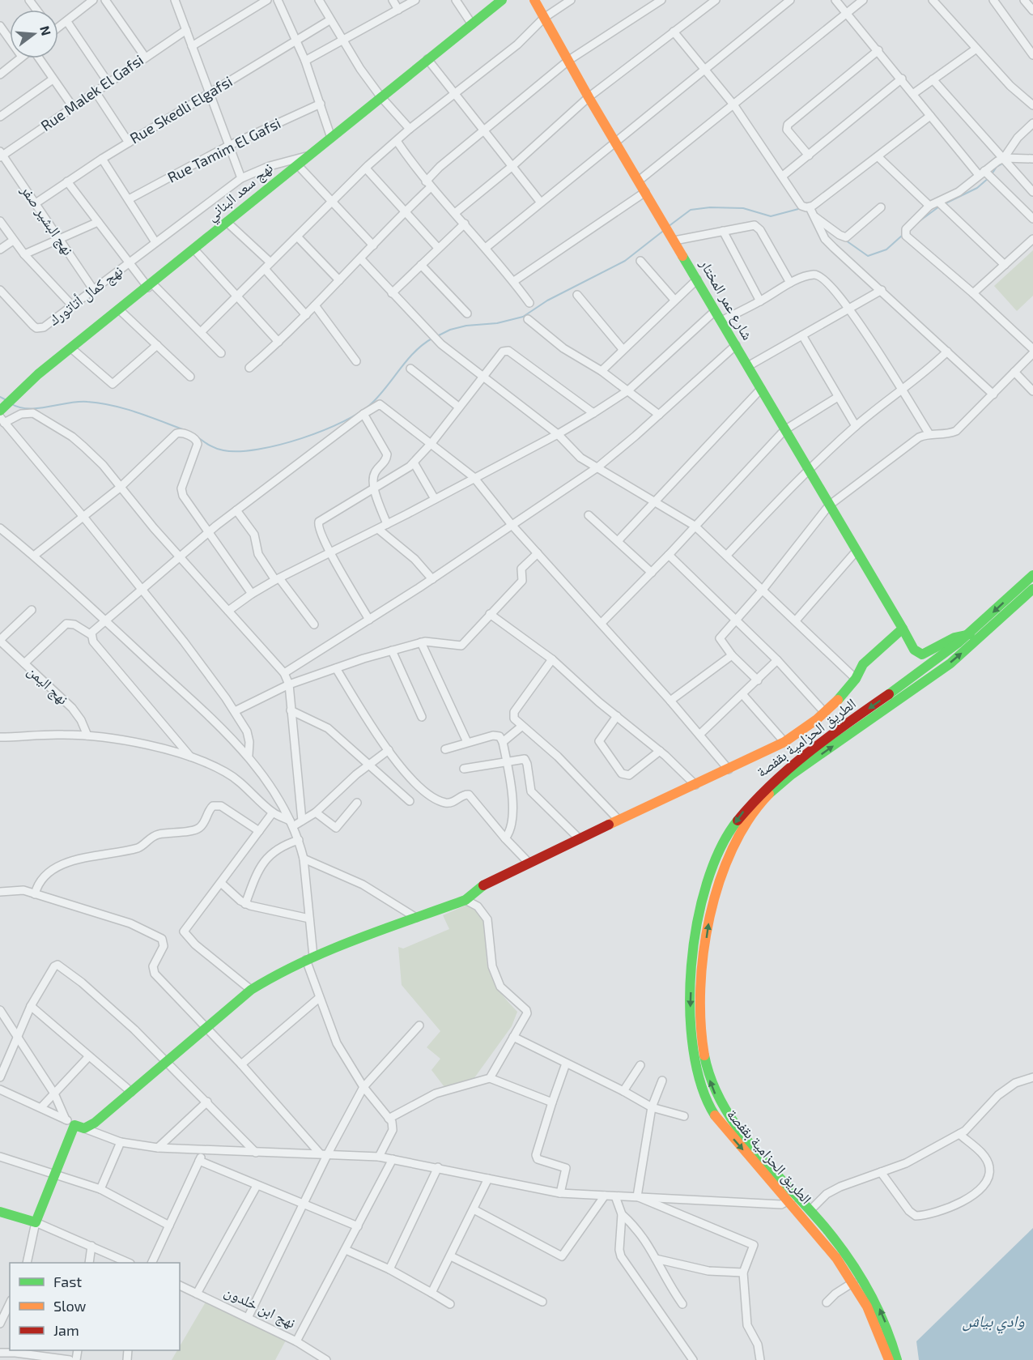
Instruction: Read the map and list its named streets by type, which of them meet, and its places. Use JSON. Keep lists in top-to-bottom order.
{
  "streets": {
    "street": [
      "Rue Malek El Gafsi",
      "Rue Skedli Elgafsi",
      "Rue Tamim El Gafsi",
      "نهج سعد البناني",
      "نهج البشير صفر",
      "نهج كمال أتاتورك",
      "شارع عمر المختار",
      "نهج اليمن",
      "الطريق الحزامية بقفصة",
      "نهج ابن خلدون"
    ]
  },
  "crossings": [
    ["Rue Malek El Gafsi", "نهج البشير صفر"],
    ["Rue Skedli Elgafsi", "نهج البشير صفر"],
    ["نهج سعد البناني", "نهج كمال أتاتورك"],
    ["نهج البشير صفر", "نهج كمال أتاتورك"],
    ["شارع عمر المختار", "الطريق الحزامية بقفصة"]
  ],
  "water": ["وادي بياش"],
  "legend": ["Fast", "Slow", "Jam"],
  "north": "right"
}
